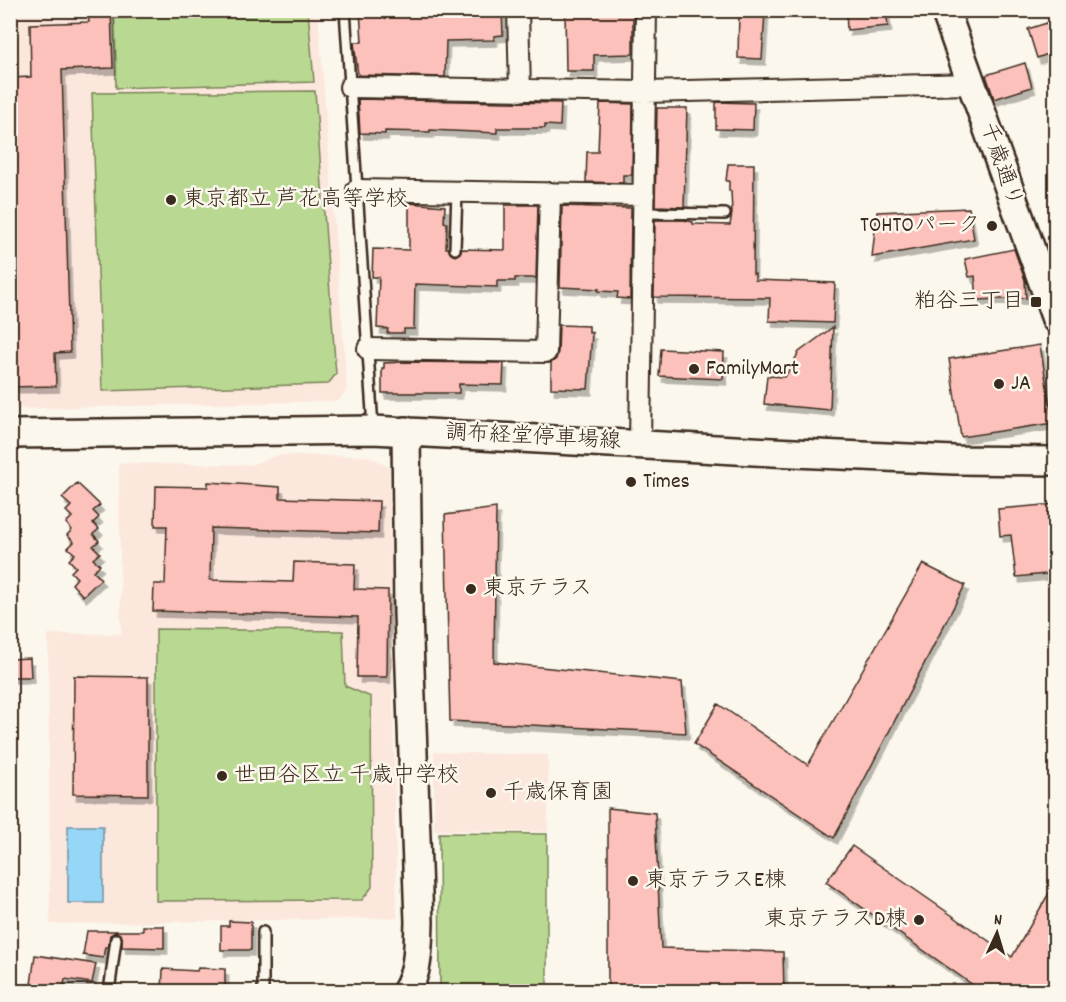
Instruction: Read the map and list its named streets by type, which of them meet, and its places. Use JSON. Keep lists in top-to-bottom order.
{
  "streets": {
    "main road": ["千歳通り", "調布経堂停車場線"]
  },
  "places": {
    "other": [
      "東京都立 芦花高等学校",
      "TOHTOパーク",
      "FamilyMart",
      "JA",
      "Times",
      "東京テラス",
      "世田谷区立 千歳中学校",
      "千歳保育園",
      "東京テラスE棟",
      "東京テラスD棟"
    ],
    "transit": ["粕谷三丁目"]
  },
  "north": "top"
}
